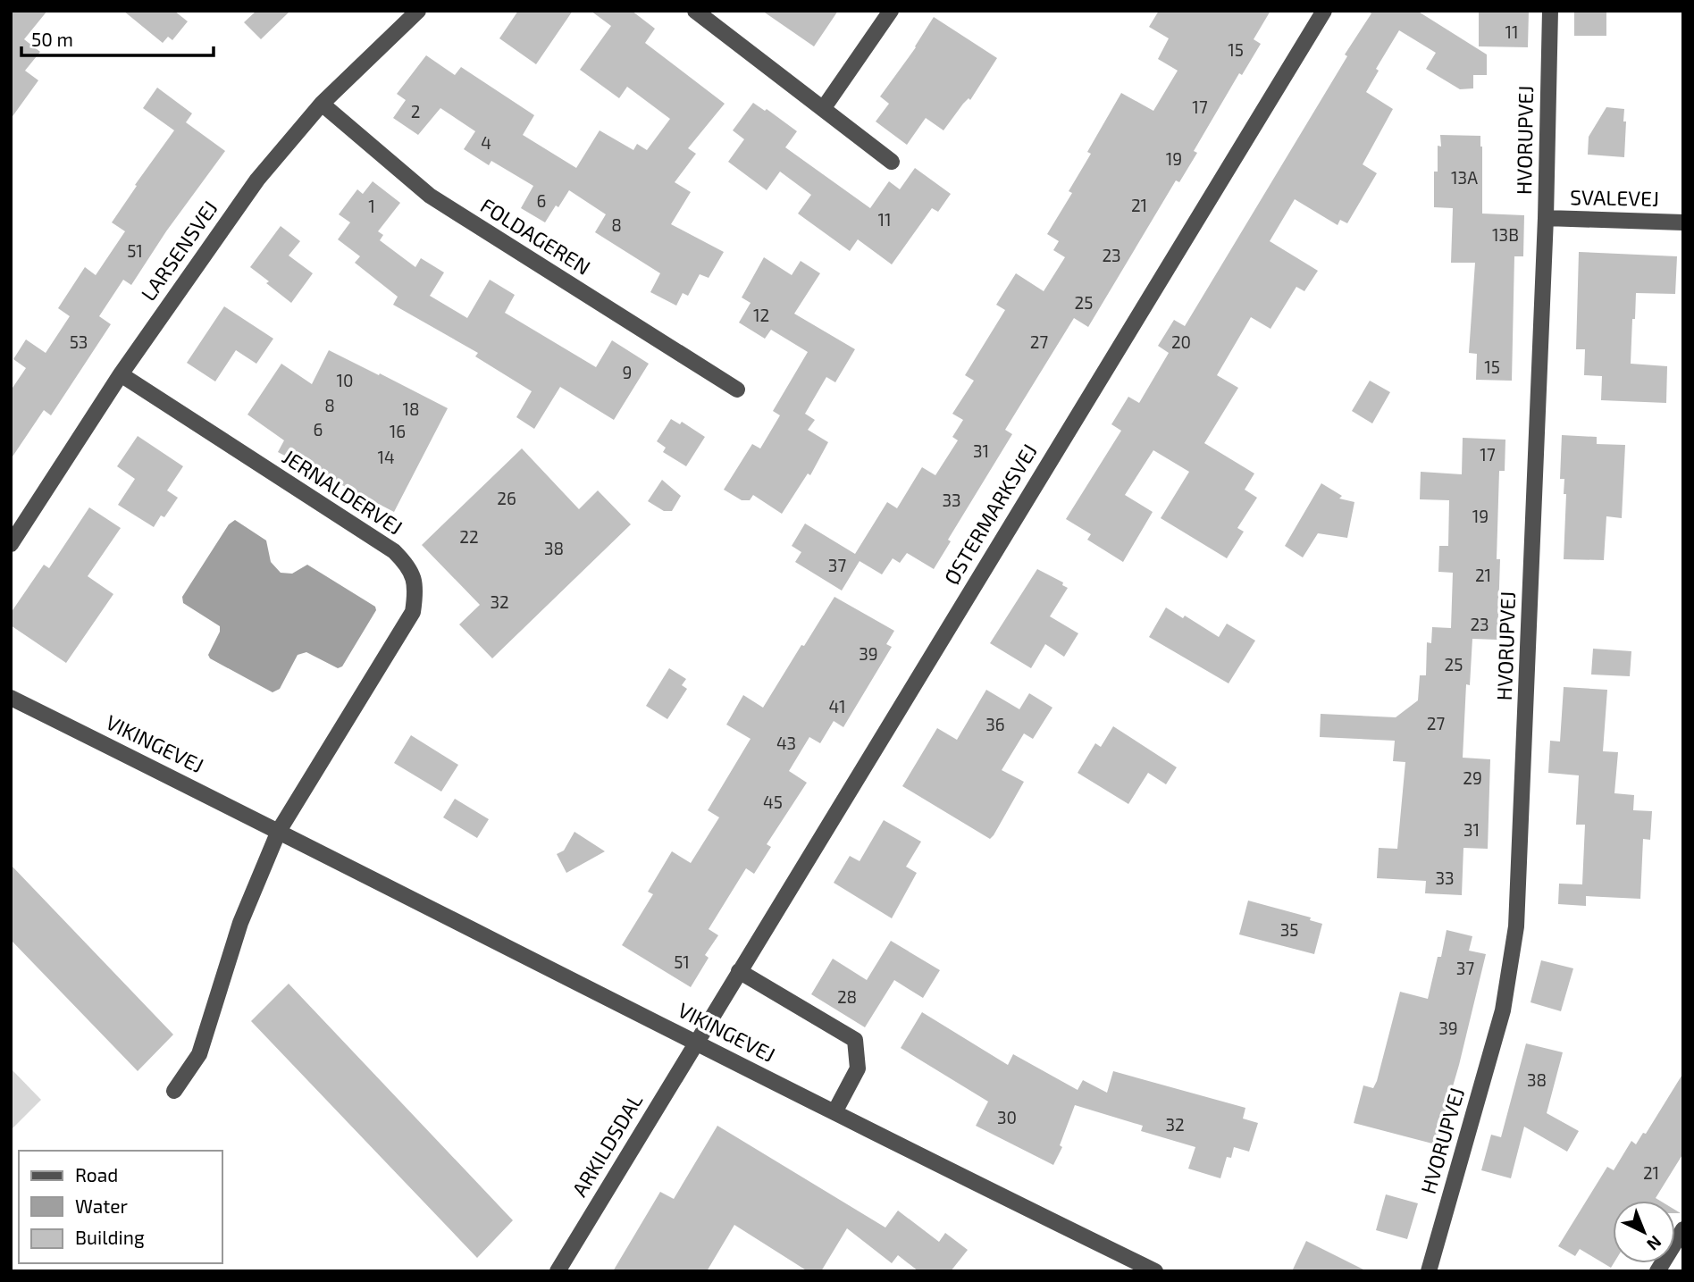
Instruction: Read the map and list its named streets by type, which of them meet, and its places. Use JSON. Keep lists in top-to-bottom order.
{
  "streets": {
    "street": [
      "HVORUPVEJ",
      "SVALEVEJ",
      "FOLDAGEREN",
      "LARSENSVEJ",
      "JERNALDERVEJ",
      "ØSTERMARKSVEJ",
      "VIKINGEVEJ",
      "ARKILDSDAL"
    ]
  },
  "crossings": [
    ["HVORUPVEJ", "SVALEVEJ"],
    ["FOLDAGEREN", "LARSENSVEJ"],
    ["LARSENSVEJ", "JERNALDERVEJ"],
    ["JERNALDERVEJ", "VIKINGEVEJ"],
    ["ØSTERMARKSVEJ", "VIKINGEVEJ"],
    ["ØSTERMARKSVEJ", "ARKILDSDAL"],
    ["VIKINGEVEJ", "ARKILDSDAL"]
  ],
  "house_numbers": [
    "11",
    "15",
    "17",
    "2",
    "4",
    "19",
    "13A",
    "6",
    "21",
    "1",
    "11",
    "8",
    "13B",
    "51",
    "23",
    "25",
    "12",
    "53",
    "27",
    "20",
    "15",
    "9",
    "10",
    "8",
    "18",
    "6",
    "16",
    "31",
    "17",
    "14",
    "26",
    "33",
    "19",
    "22",
    "38",
    "37",
    "21",
    "32",
    "23",
    "39",
    "25",
    "41",
    "27",
    "36",
    "43",
    "29",
    "45",
    "31",
    "33",
    "35",
    "51",
    "37",
    "28",
    "39",
    "38",
    "30",
    "32",
    "21"
  ],
  "legend": ["Road", "Water", "Building"],
  "scale_bar": "50 m",
  "north": "bottom right"
}
